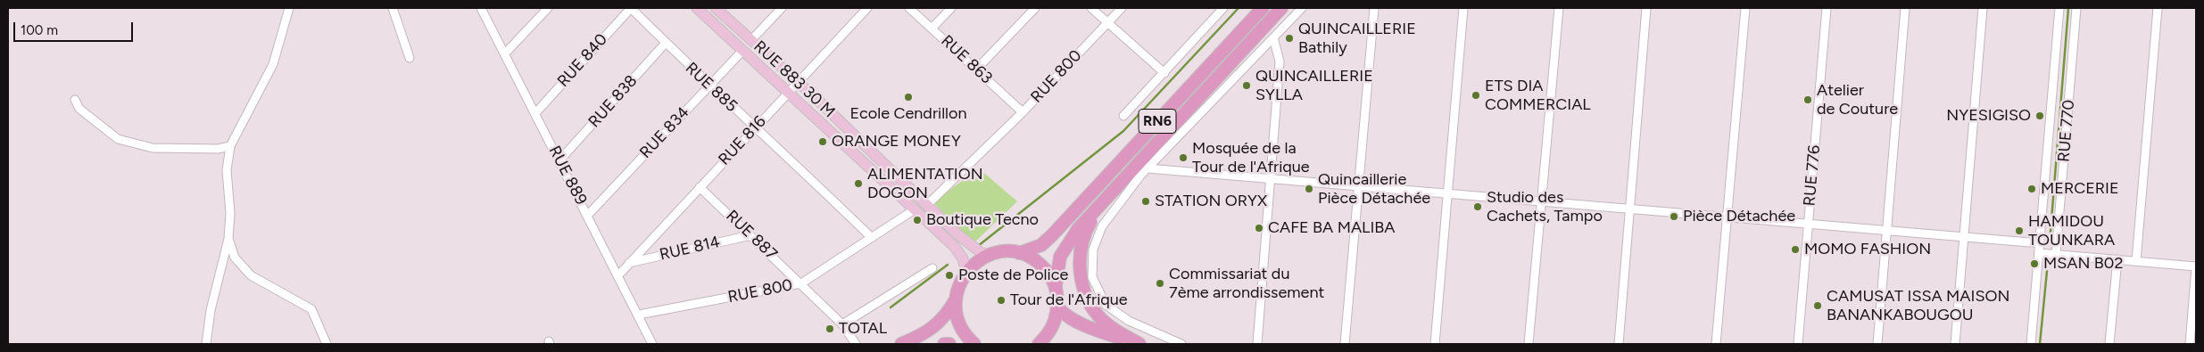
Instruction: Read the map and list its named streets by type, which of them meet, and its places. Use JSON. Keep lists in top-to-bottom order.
{
  "streets": {
    "highway": ["RN6"],
    "main road": ["RUE 883 30 M"],
    "street": [
      "RUE 863",
      "RUE 840",
      "RUE 800",
      "RUE 885",
      "RUE 838",
      "RUE 770",
      "RUE 834",
      "RUE 816",
      "RUE 889",
      "RUE 776",
      "RUE 887",
      "RUE 814"
    ]
  },
  "crossings": [
    ["RUE 863", "RUE 800"],
    ["RUE 840", "RUE 885"],
    ["RUE 840", "RUE 889"],
    ["RUE 800", "RUE 883 30 M"],
    ["RUE 800", "RUE 885"],
    ["RUE 800", "RUE 889"],
    ["RUE 800", "RUE 887"],
    ["RUE 883 30 M", "RUE 816"],
    ["RUE 885", "RUE 838"],
    ["RUE 885", "RUE 834"],
    ["RUE 885", "RUE 816"],
    ["RUE 838", "RUE 889"],
    ["RUE 834", "RUE 889"],
    ["RUE 816", "RUE 889"],
    ["RUE 816", "RUE 887"],
    ["RUE 816", "RUE 814"],
    ["RUE 887", "RUE 814"]
  ],
  "places": [
    "QUINCAILLERIE Bathily",
    "QUINCAILLERIE SYLLA",
    "ETS DIA COMMERCIAL",
    "Ecole Cendrillon",
    "Atelier de Couture",
    "NYESIGISO",
    "ORANGE MONEY",
    "Mosquée de la Tour de l'Afrique",
    "ALIMENTATION DOGON",
    "Quincaillerie Pièce Détachée",
    "MERCERIE",
    "STATION ORYX",
    "Studio des Cachets, Tampo",
    "Pièce Détachée",
    "Boutique Tecno",
    "CAFE BA MALIBA",
    "HAMIDOU TOUNKARA",
    "MOMO FASHION",
    "MSAN B02",
    "Poste de Police",
    "Commissariat du 7ème arrondissement",
    "Tour de l'Afrique",
    "CAMUSAT ISSA MAISON BANANKABOUGOU",
    "TOTAL"
  ],
  "scale_bar": "100 m"
}
